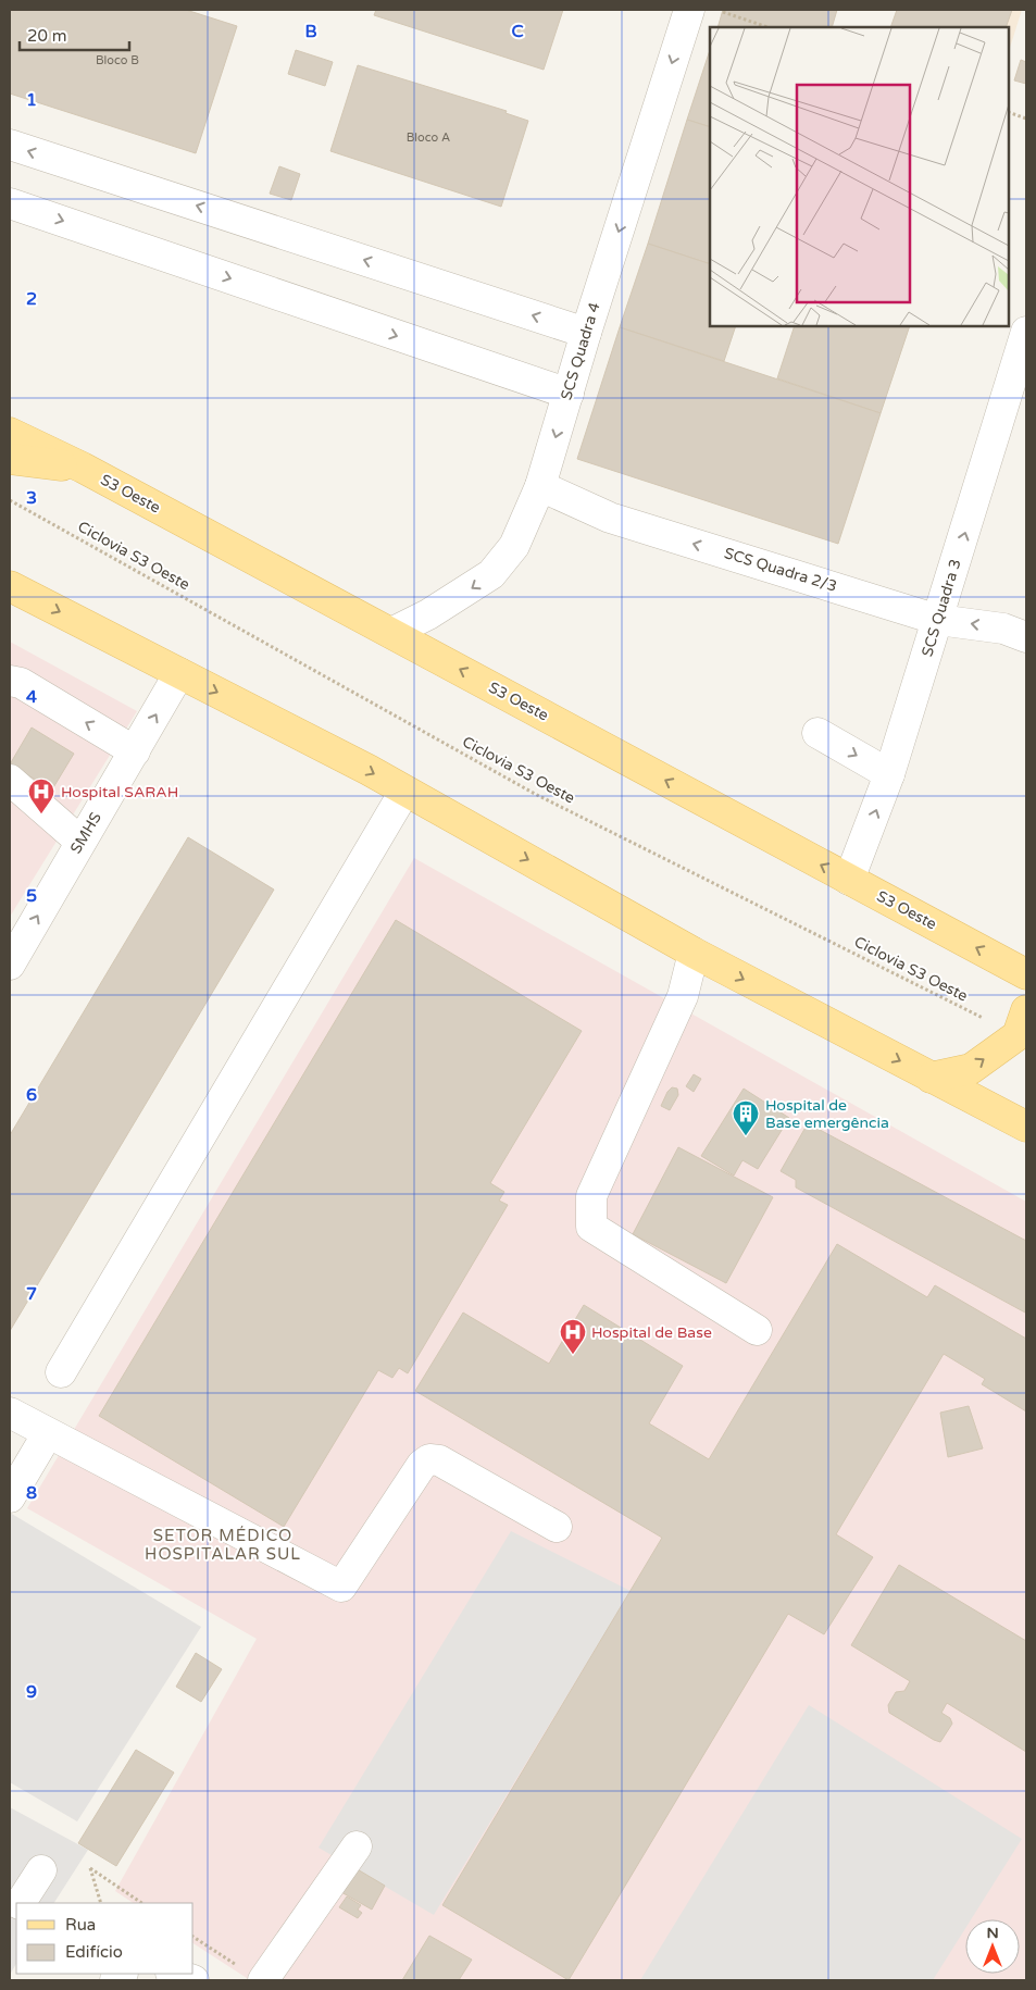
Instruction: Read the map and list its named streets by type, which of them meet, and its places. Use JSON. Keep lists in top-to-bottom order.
{
  "streets": {
    "main road": ["S3 Oeste"],
    "street": [
      "SCS Quadra 4",
      "SCS Quadra 2/3",
      "SCS Quadra 3",
      "SMHS"
    ],
    "path": ["Ciclovia S3 Oeste"]
  },
  "crossings": [
    ["SCS Quadra 4", "S3 Oeste"],
    ["SCS Quadra 4", "SCS Quadra 2/3"],
    ["S3 Oeste", "SCS Quadra 3"],
    ["SCS Quadra 2/3", "SCS Quadra 3"]
  ],
  "one_way": ["SCS Quadra 4", "SCS Quadra 2/3", "SCS Quadra 3"],
  "districts": ["SETOR MÉDICO HOSPITALAR SUL"],
  "places": {
    "hospital": ["Hospital SARAH", "Hospital de Base"],
    "building": ["Hospital de Base emergência"]
  },
  "house_numbers": ["Bloco B", "Bloco A"],
  "legend": ["Rua", "Edifício"],
  "scale_bar": "20 m",
  "north": "top",
  "grid": {
    "columns": ["B", "C"],
    "rows": [
      "1",
      "2",
      "3",
      "4",
      "5",
      "6",
      "7",
      "8",
      "9"
    ]
  }
}
